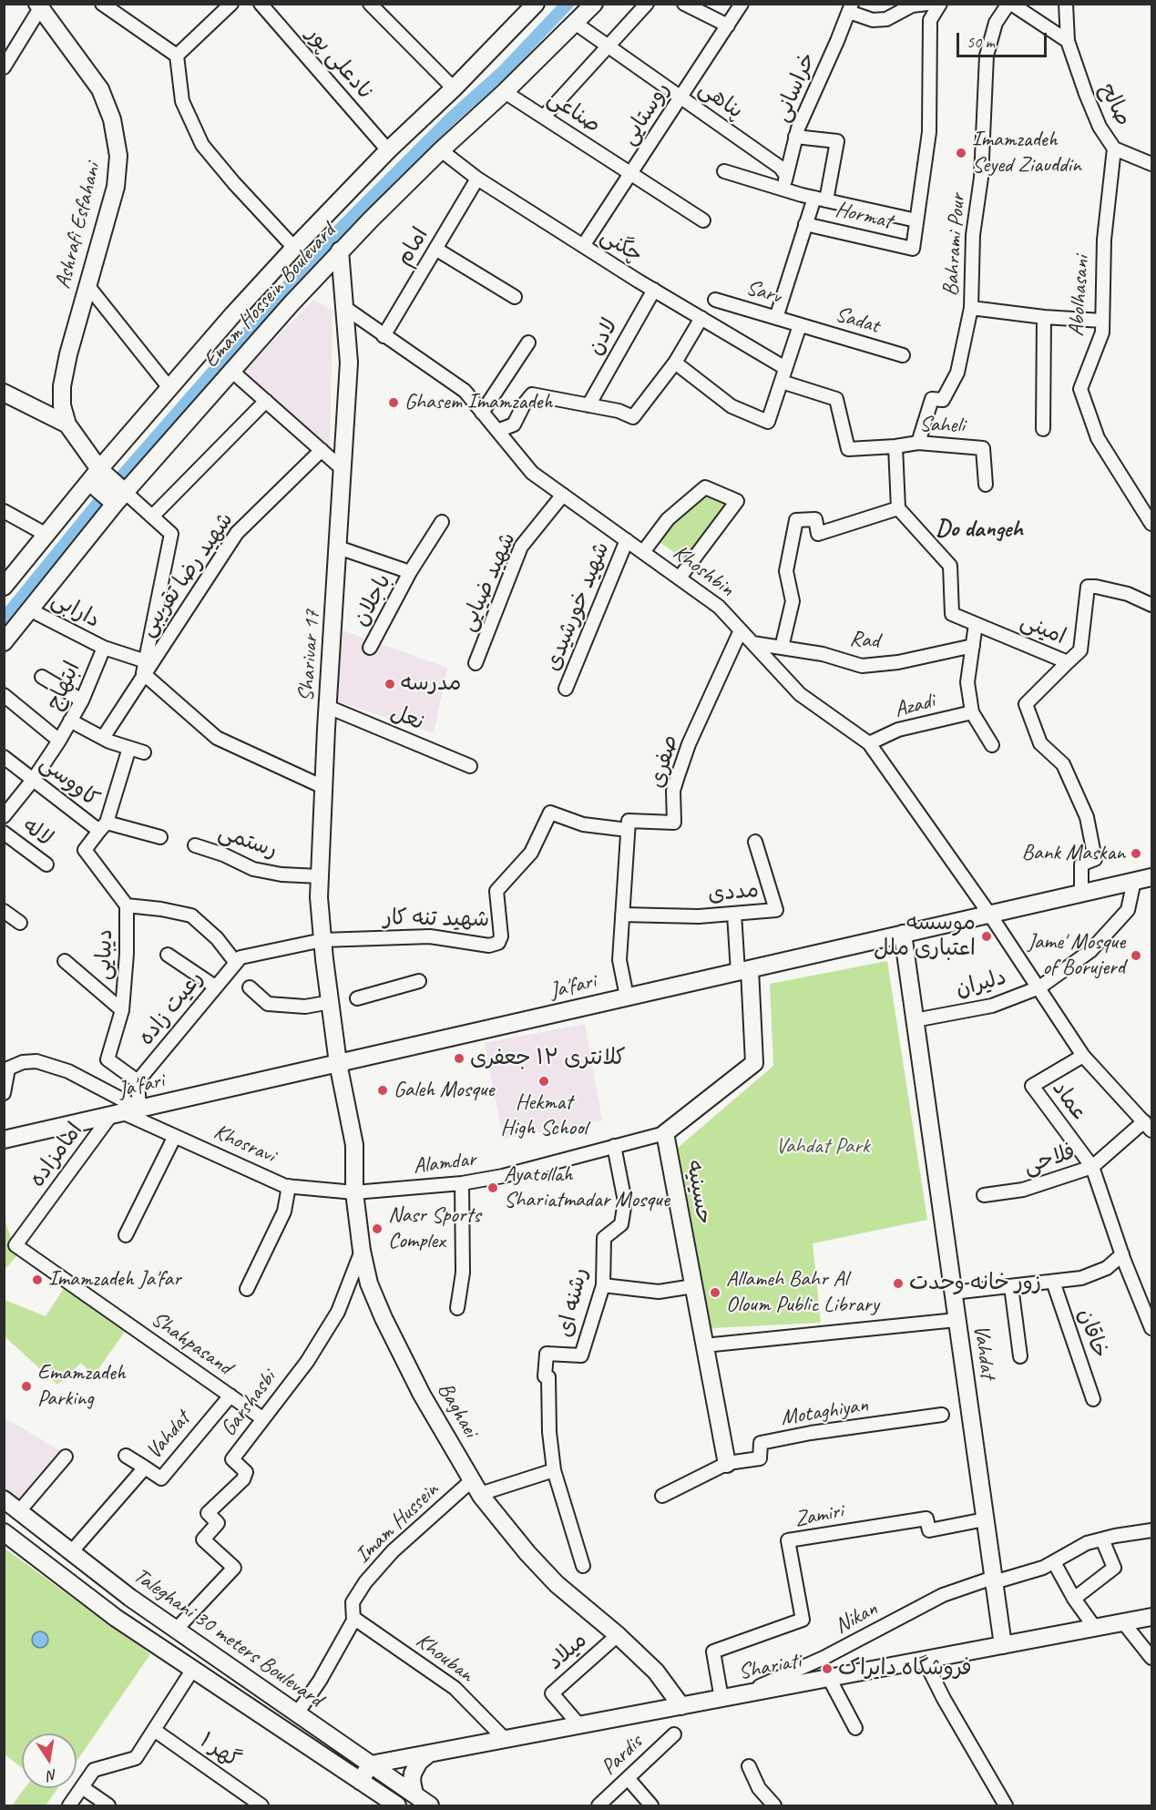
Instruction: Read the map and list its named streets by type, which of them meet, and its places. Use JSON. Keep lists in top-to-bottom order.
{
  "streets": {
    "street": [
      "نادعلی پور",
      "خراسانی",
      "پناهی",
      "صالح",
      "صناعی",
      "روستایی",
      "Hormat",
      "Ashrafi Esfahani",
      "Bahrami Pour",
      "چگنی",
      "امام",
      "Sarv",
      "Emam Hossein Boulevard",
      "Abolhasani",
      "Sadat",
      "لادن",
      "Saheli",
      "Khoshbin",
      "شهید رضا تقریبی",
      "شهید ضیایی",
      "باجلان",
      "شهید خورشیدی",
      "دارابی",
      "امینی",
      "Rad",
      "Sharivar 17",
      "ابتهاج",
      "Azadi",
      "نعل",
      "صفری",
      "کاووسی",
      "لاله",
      "رستمی",
      "مددی",
      "شهید تنه کار",
      "دیبایی",
      "دلیران",
      "Ja'fari",
      "رعیت زاده",
      "عماد",
      "Khosravi",
      "امامزاده",
      "فلاحی",
      "Alamdar",
      "حسینیه",
      "رشنه ای",
      "خاقان",
      "Shahpasand",
      "Vahdat",
      "Garshasbi",
      "Baghaei",
      "Motaghiyan",
      "Zamiri",
      "Imam Hussein",
      "Nikan",
      "Taleghani 30 meters Boulevard",
      "میلاد",
      "Khouban",
      "Shariati",
      "گهر ۱",
      "Pardis"
    ]
  },
  "crossings": [
    ["نادعلی پور", "Emam Hossein Boulevard"],
    ["خراسانی", "پناهی"],
    ["پناهی", "روستایی"],
    ["پناهی", "Emam Hossein Boulevard"],
    ["صالح", "Abolhasani"],
    ["صناعی", "روستایی"],
    ["صناعی", "Emam Hossein Boulevard"],
    ["روستایی", "چگنی"],
    ["Ashrafi Esfahani", "Emam Hossein Boulevard"],
    ["Bahrami Pour", "Saheli"],
    ["چگنی", "امام"],
    ["چگنی", "Emam Hossein Boulevard"],
    ["چگنی", "لادن"],
    ["امام", "Khoshbin"],
    ["Sarv", "Sadat"],
    ["Emam Hossein Boulevard", "دارابی"],
    ["Emam Hossein Boulevard", "Sharivar 17"],
    ["Khoshbin", "شهید ضیایی"],
    ["Khoshbin", "شهید خورشیدی"],
    ["Khoshbin", "Rad"],
    ["Khoshbin", "Sharivar 17"],
    ["Khoshbin", "Azadi"],
    ["Khoshbin", "صفری"],
    ["Khoshbin", "Ja'fari"],
    ["Khoshbin", "عماد"],
    ["شهید رضا تقریبی", "دارابی"],
    ["باجلان", "Sharivar 17"],
    ["دارابی", "ابتهاج"],
    ["امینی", "Ja'fari"],
    ["Sharivar 17", "نعل"],
    ["Sharivar 17", "رستمی"],
    ["Sharivar 17", "شهید تنه کار"],
    ["Sharivar 17", "Ja'fari"],
    ["Sharivar 17", "رعیت زاده"],
    ["Sharivar 17", "Baghaei"],
    ["ابتهاج", "کاووسی"],
    ["صفری", "شهید تنه کار"],
    ["کاووسی", "دیبایی"],
    ["شهید تنه کار", "رعیت زاده"],
    ["دیبایی", "رعیت زاده"],
    ["دلیران", "Ja'fari"],
    ["دلیران", "عماد"],
    ["دلیران", "Vahdat"],
    ["Ja'fari", "عماد"],
    ["Ja'fari", "Khosravi"],
    ["Ja'fari", "امامزاده"],
    ["Ja'fari", "Vahdat"],
    ["Ja'fari", "Baghaei"],
    ["عماد", "فلاحی"],
    ["Khosravi", "امامزاده"],
    ["Khosravi", "Alamdar"],
    ["Khosravi", "Baghaei"],
    ["امامزاده", "Shahpasand"],
    ["Alamdar", "حسینیه"],
    ["Alamdar", "رشنه ای"],
    ["Alamdar", "Baghaei"],
    ["حسینیه", "Motaghiyan"],
    ["Shahpasand", "Vahdat"],
    ["Shahpasand", "Garshasbi"],
    ["Vahdat", "Zamiri"],
    ["Vahdat", "Nikan"],
    ["Vahdat", "Taleghani 30 meters Boulevard"],
    ["Vahdat", "Shariati"],
    ["Garshasbi", "Baghaei"],
    ["Garshasbi", "Taleghani 30 meters Boulevard"],
    ["Baghaei", "Imam Hussein"],
    ["Baghaei", "میلاد"],
    ["Baghaei", "Shariati"],
    ["Zamiri", "Shariati"],
    ["Imam Hussein", "Taleghani 30 meters Boulevard"],
    ["Imam Hussein", "Khouban"],
    ["Nikan", "Shariati"],
    ["Taleghani 30 meters Boulevard", "Shariati"],
    ["میلاد", "Shariati"],
    ["Khouban", "Shariati"]
  ],
  "districts": ["Do dangeh"],
  "parks": ["Vahdat Park"],
  "places": [
    "Imamzadeh Seyed Ziauddin",
    "Ghasem Imamzadeh",
    "مدرسه",
    "Bank Maskan",
    "موسسه اعتباری ملل",
    "Jame' Mosque of Borujerd",
    "کلانتری ۱۲ جعفری",
    "Hekmat High School",
    "Galeh Mosque",
    "Ayatollah Shariatmadar Mosque",
    "Nasr Sports Complex",
    "Imamzadeh Ja'far",
    "زور خانه وحدت",
    "Allameh Bahr Al Oloum Public Library",
    "Emamzadeh Parking",
    "فروشگاه دایراک"
  ],
  "scale_bar": "50 m",
  "north": "bottom"
}
